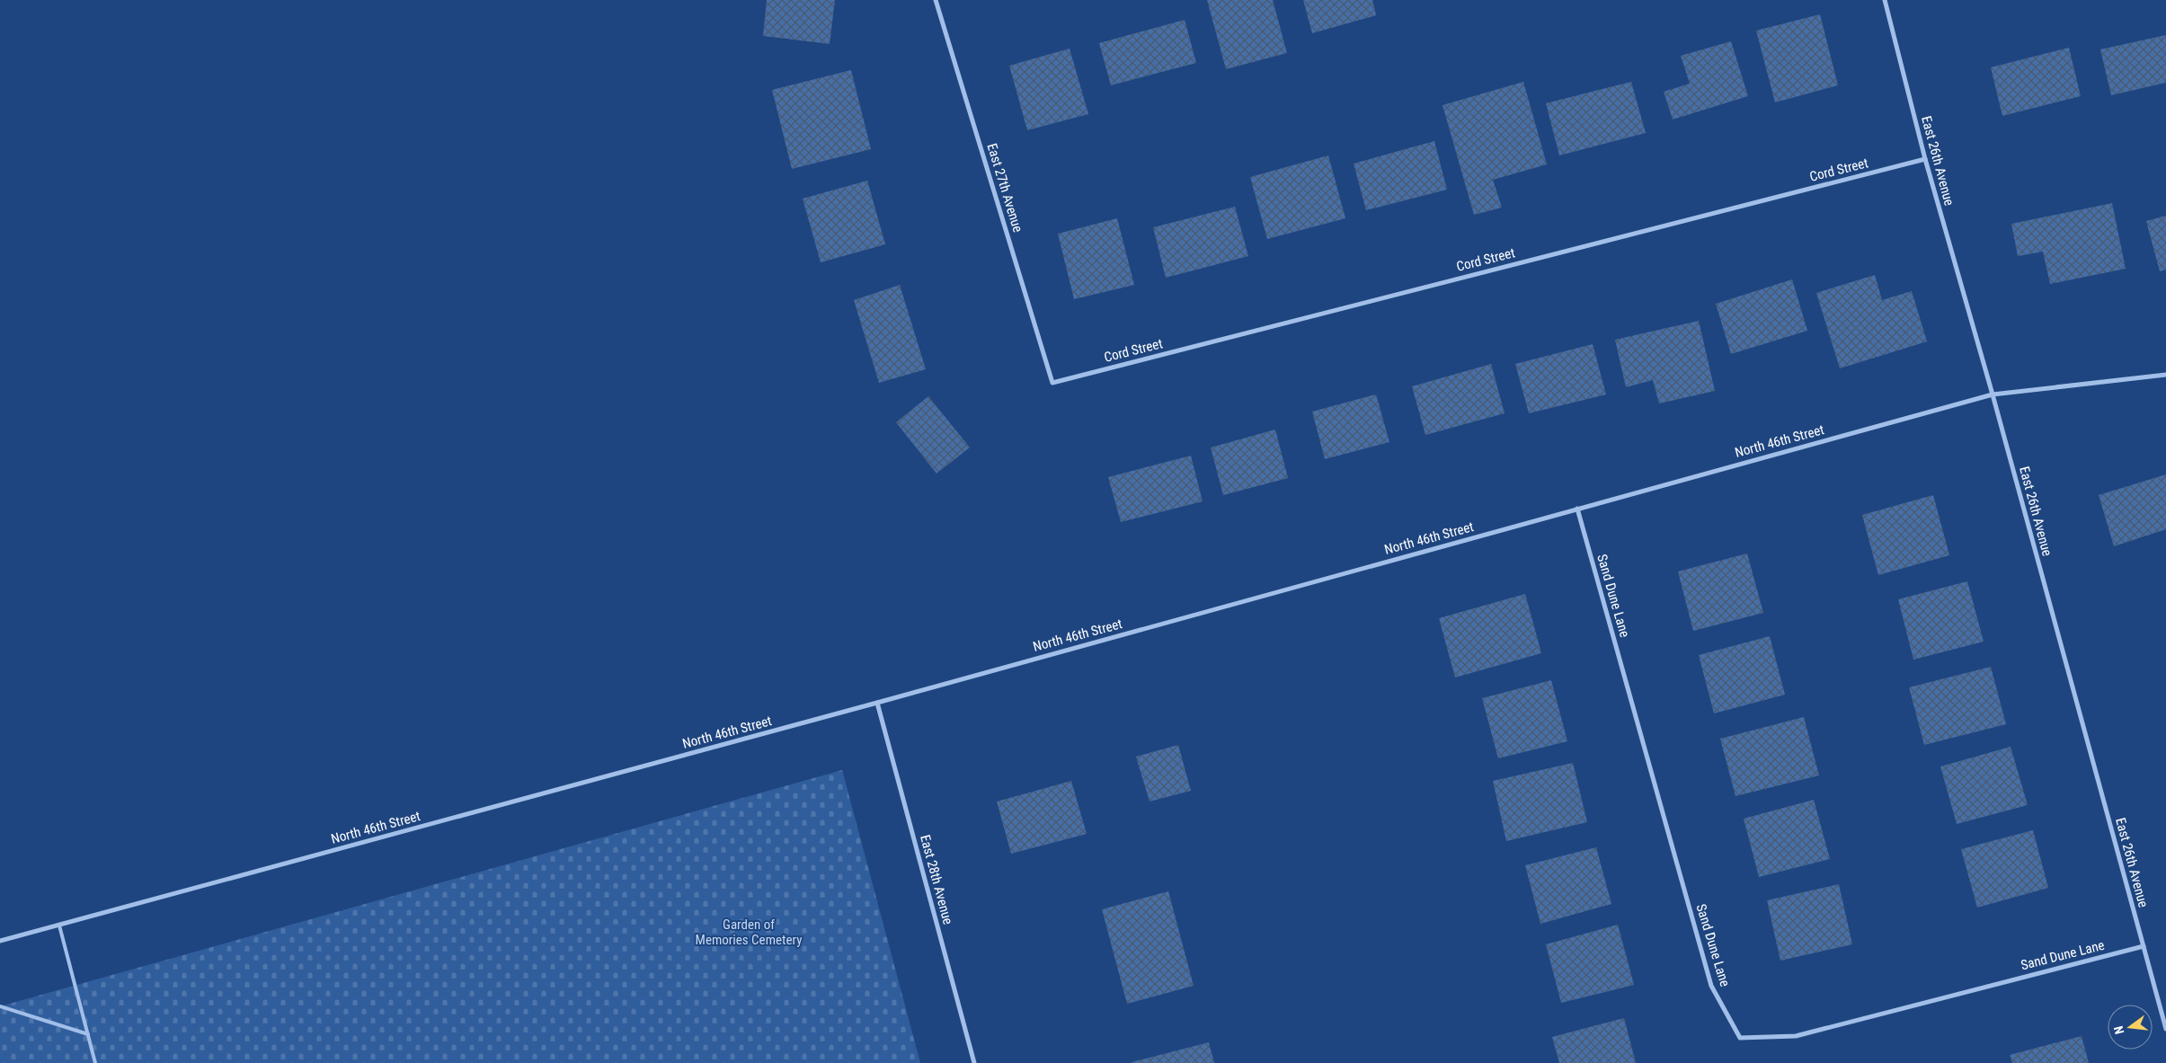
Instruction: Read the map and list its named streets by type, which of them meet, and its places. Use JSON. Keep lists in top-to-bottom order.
{
  "streets": {
    "street": [
      "East 26th Avenue",
      "Cord Street",
      "East 27th Avenue",
      "North 46th Street",
      "Sand Dune Lane",
      "East 28th Avenue"
    ]
  },
  "crossings": [
    ["East 26th Avenue", "Cord Street"],
    ["East 26th Avenue", "North 46th Street"],
    ["East 26th Avenue", "Sand Dune Lane"],
    ["Cord Street", "East 27th Avenue"],
    ["North 46th Street", "Sand Dune Lane"],
    ["North 46th Street", "East 28th Avenue"]
  ],
  "parks": ["Garden of Memories Cemetery"],
  "north": "left"
}
